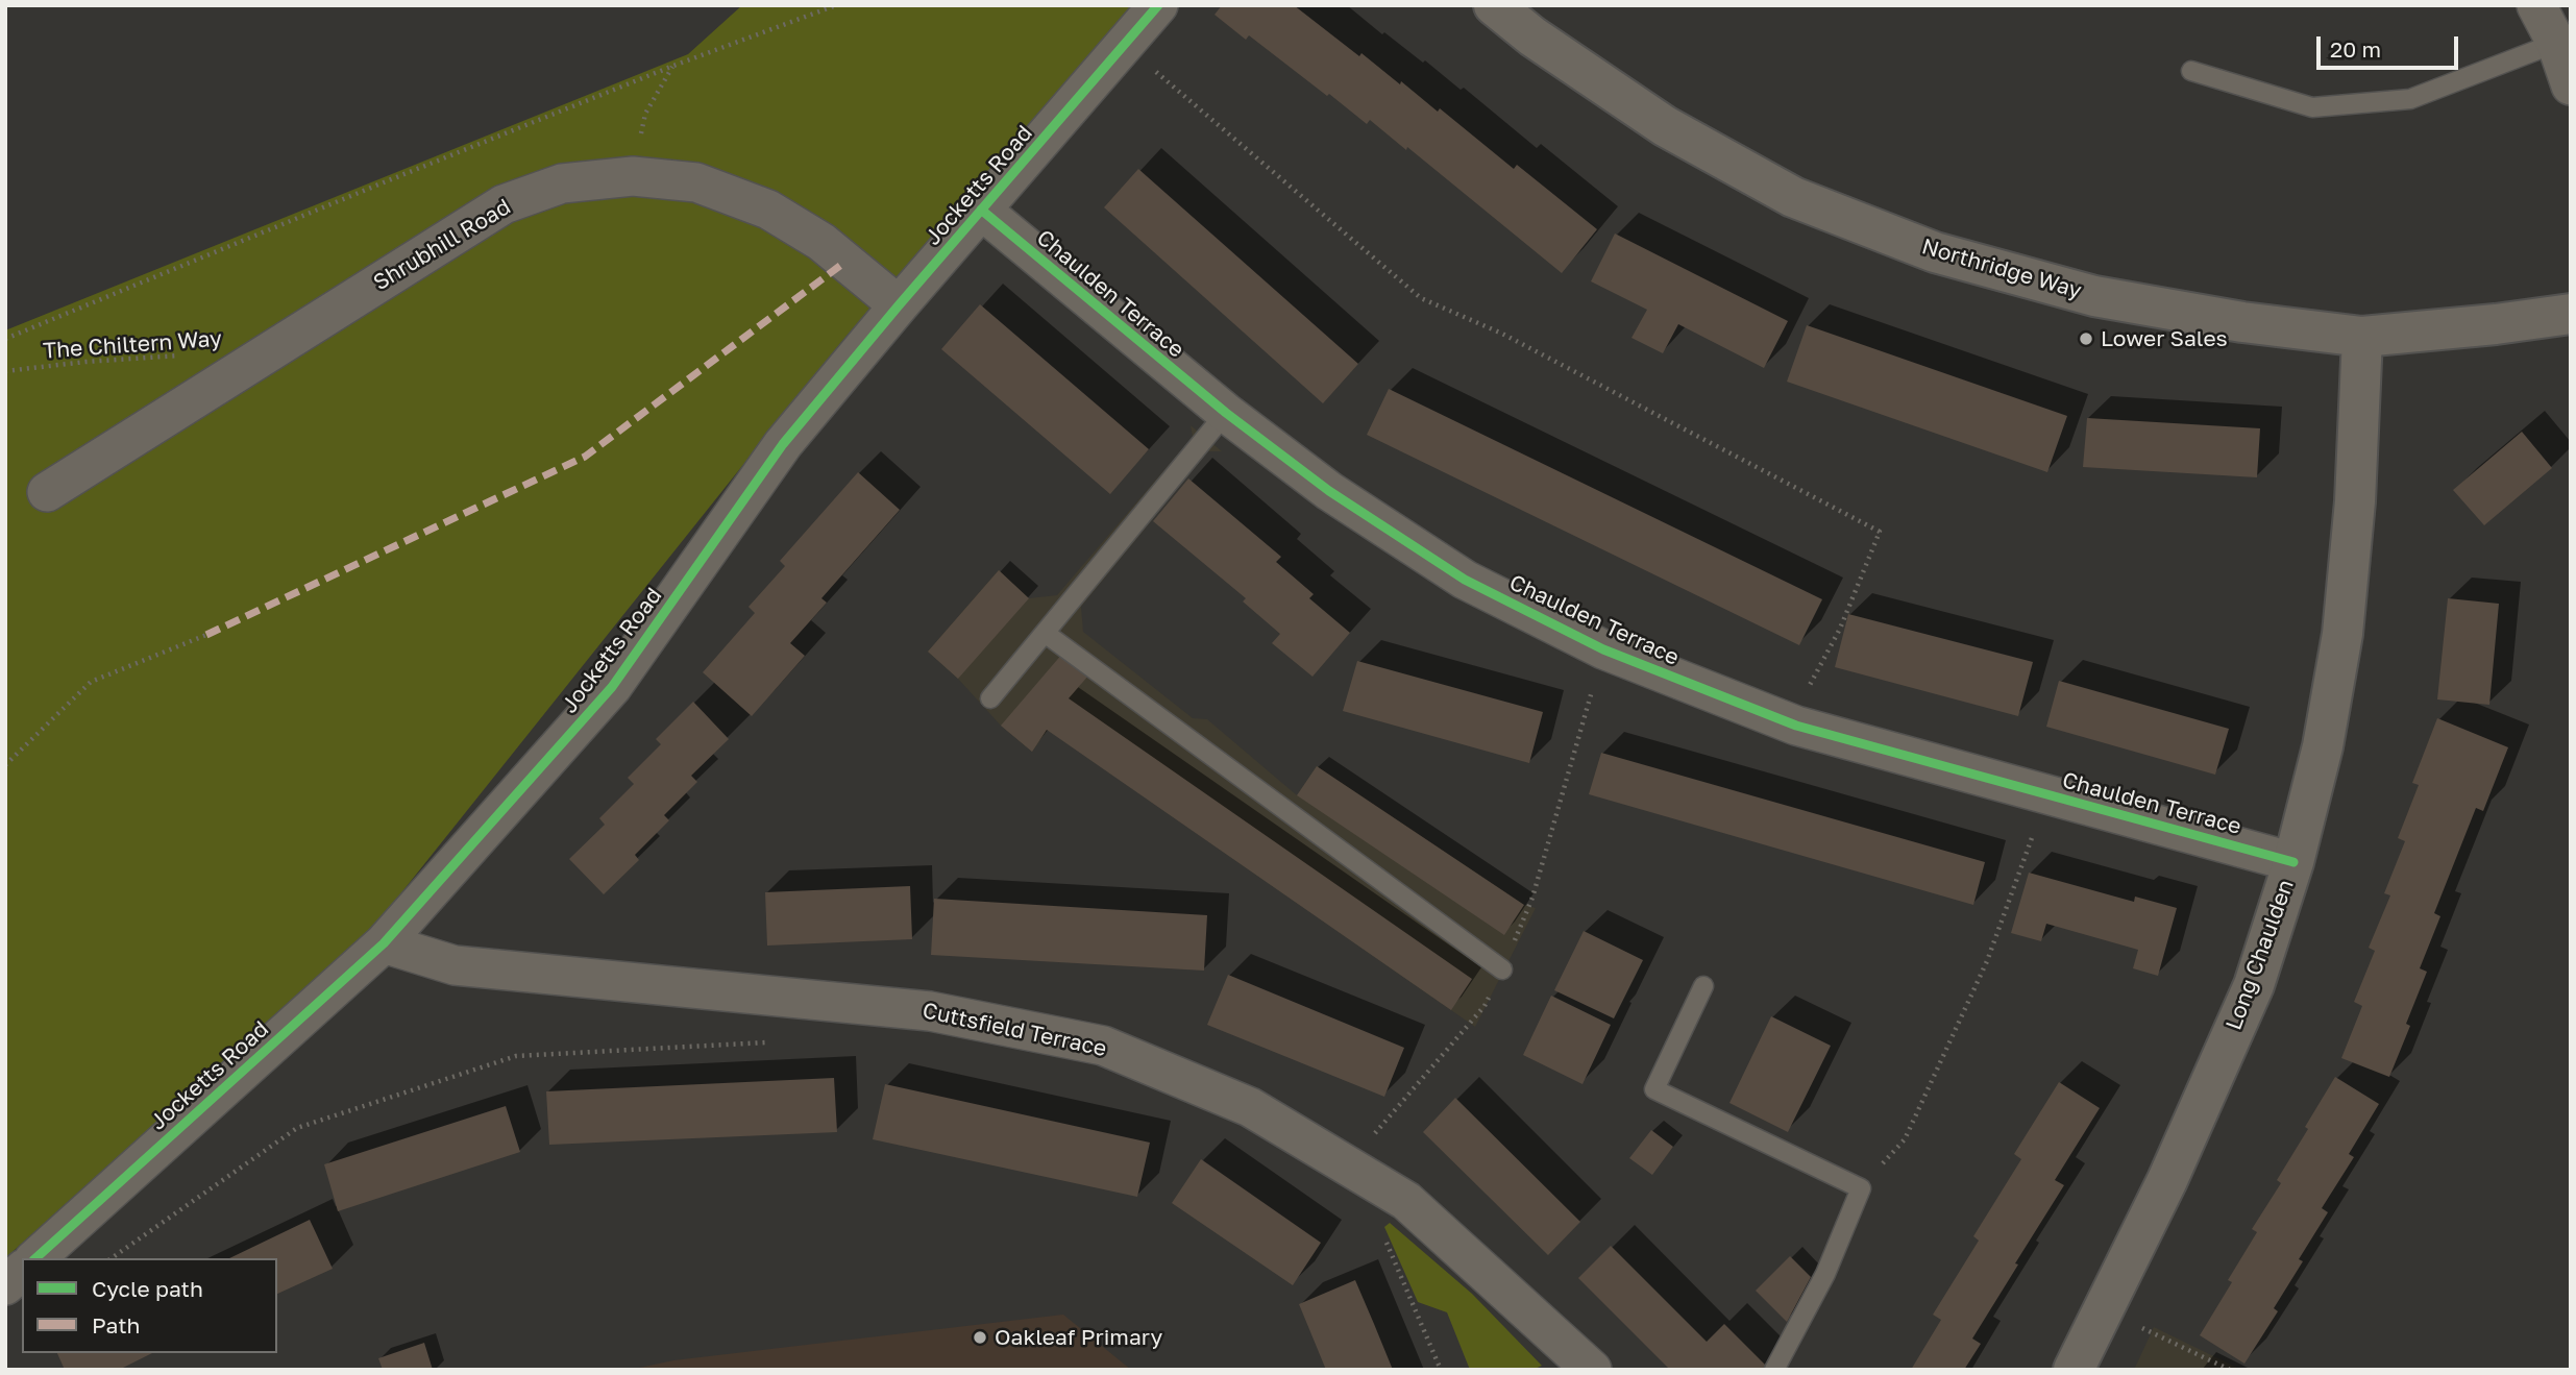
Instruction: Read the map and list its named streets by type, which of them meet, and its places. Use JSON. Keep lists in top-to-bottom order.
{
  "streets": {
    "street": [
      "Jocketts Road",
      "Shrubhill Road",
      "Northridge Way",
      "Chaulden Terrace",
      "Long Chaulden",
      "Cuttsfield Terrace"
    ],
    "path": ["The Chiltern Way"]
  },
  "crossings": [
    ["Jocketts Road", "Shrubhill Road"],
    ["Jocketts Road", "Chaulden Terrace"],
    ["Jocketts Road", "Cuttsfield Terrace"],
    ["Northridge Way", "Long Chaulden"],
    ["Chaulden Terrace", "Long Chaulden"]
  ],
  "places": ["Lower Sales", "Oakleaf Primary"],
  "legend": ["Cycle path", "Path"],
  "scale_bar": "20 m"
}
